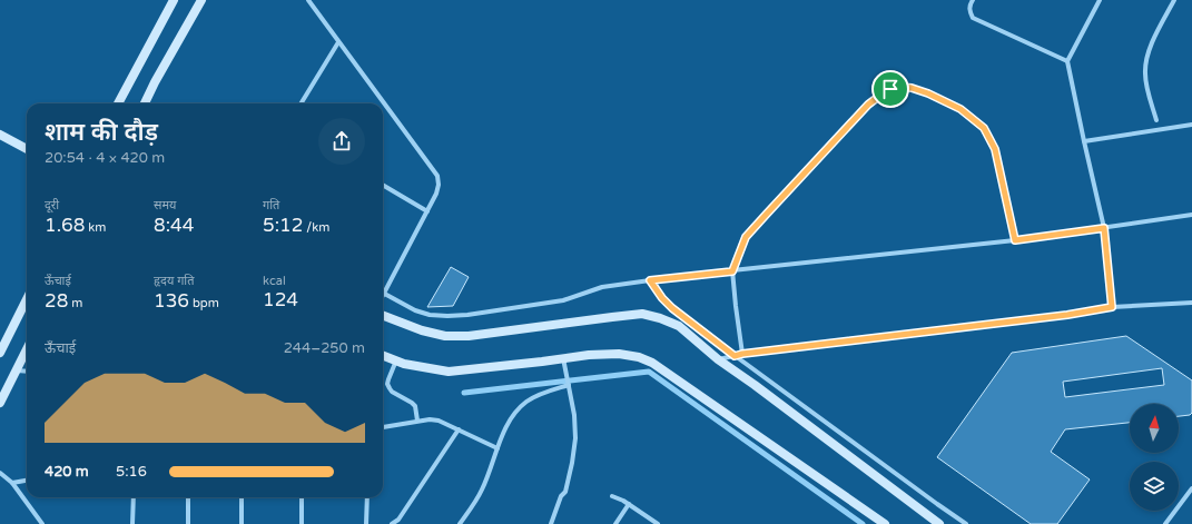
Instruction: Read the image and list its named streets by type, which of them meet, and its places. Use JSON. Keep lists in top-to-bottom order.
{
  "north": "top",
  "page": {
    "heading": ["शाम की दौड़", "20:54 · 4 × 420 m"],
    "stats": [
      ["दूरी", "1.68 km"],
      ["समय", "8:44"],
      ["गति", "5:12 /km"],
      ["ऊँचाई", "28 m"],
      ["हृदय गति", "136 bpm"],
      ["kcal", "124"]
    ],
    "chart": ["ऊँचाई", "244–250 m"],
    "list": [
      {
        "name": "420 m",
        "note": "5:16"
      }
    ]
  }
}
